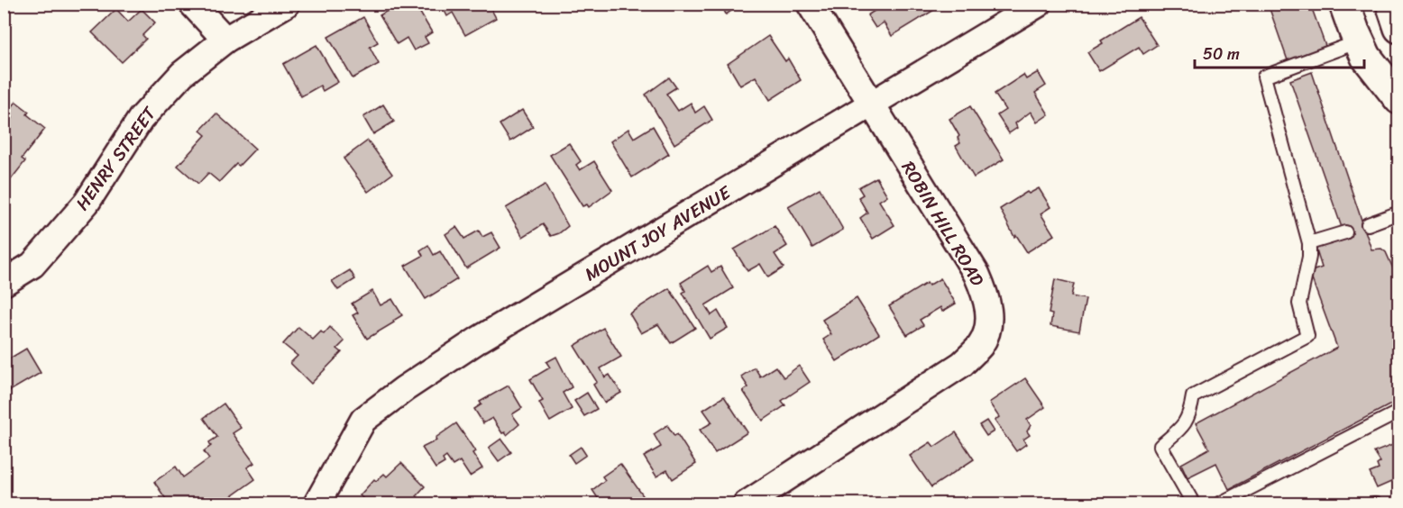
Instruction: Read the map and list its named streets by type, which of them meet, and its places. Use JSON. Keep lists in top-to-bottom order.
{
  "streets": {
    "street": ["HENRY STREET", "ROBIN HILL ROAD", "MOUNT JOY AVENUE"]
  },
  "crossings": [
    ["ROBIN HILL ROAD", "MOUNT JOY AVENUE"]
  ],
  "scale_bar": "50 m"
}
